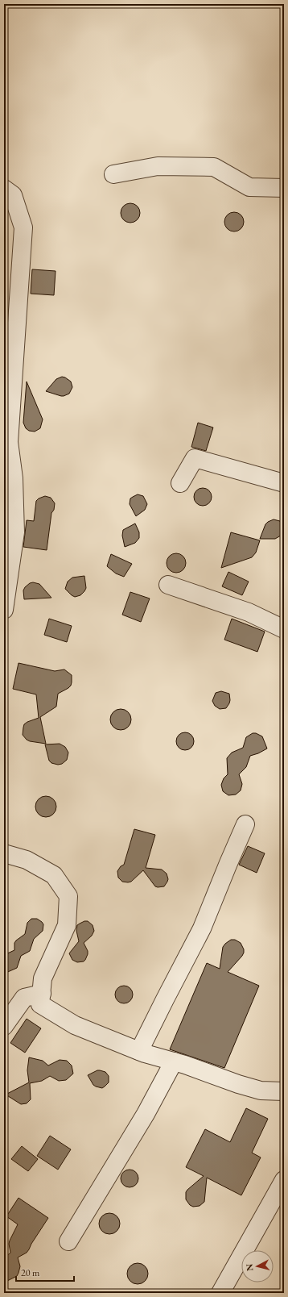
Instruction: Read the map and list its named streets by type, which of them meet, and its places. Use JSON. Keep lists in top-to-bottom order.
{
  "scale_bar": "20 m",
  "north": "left"
}
